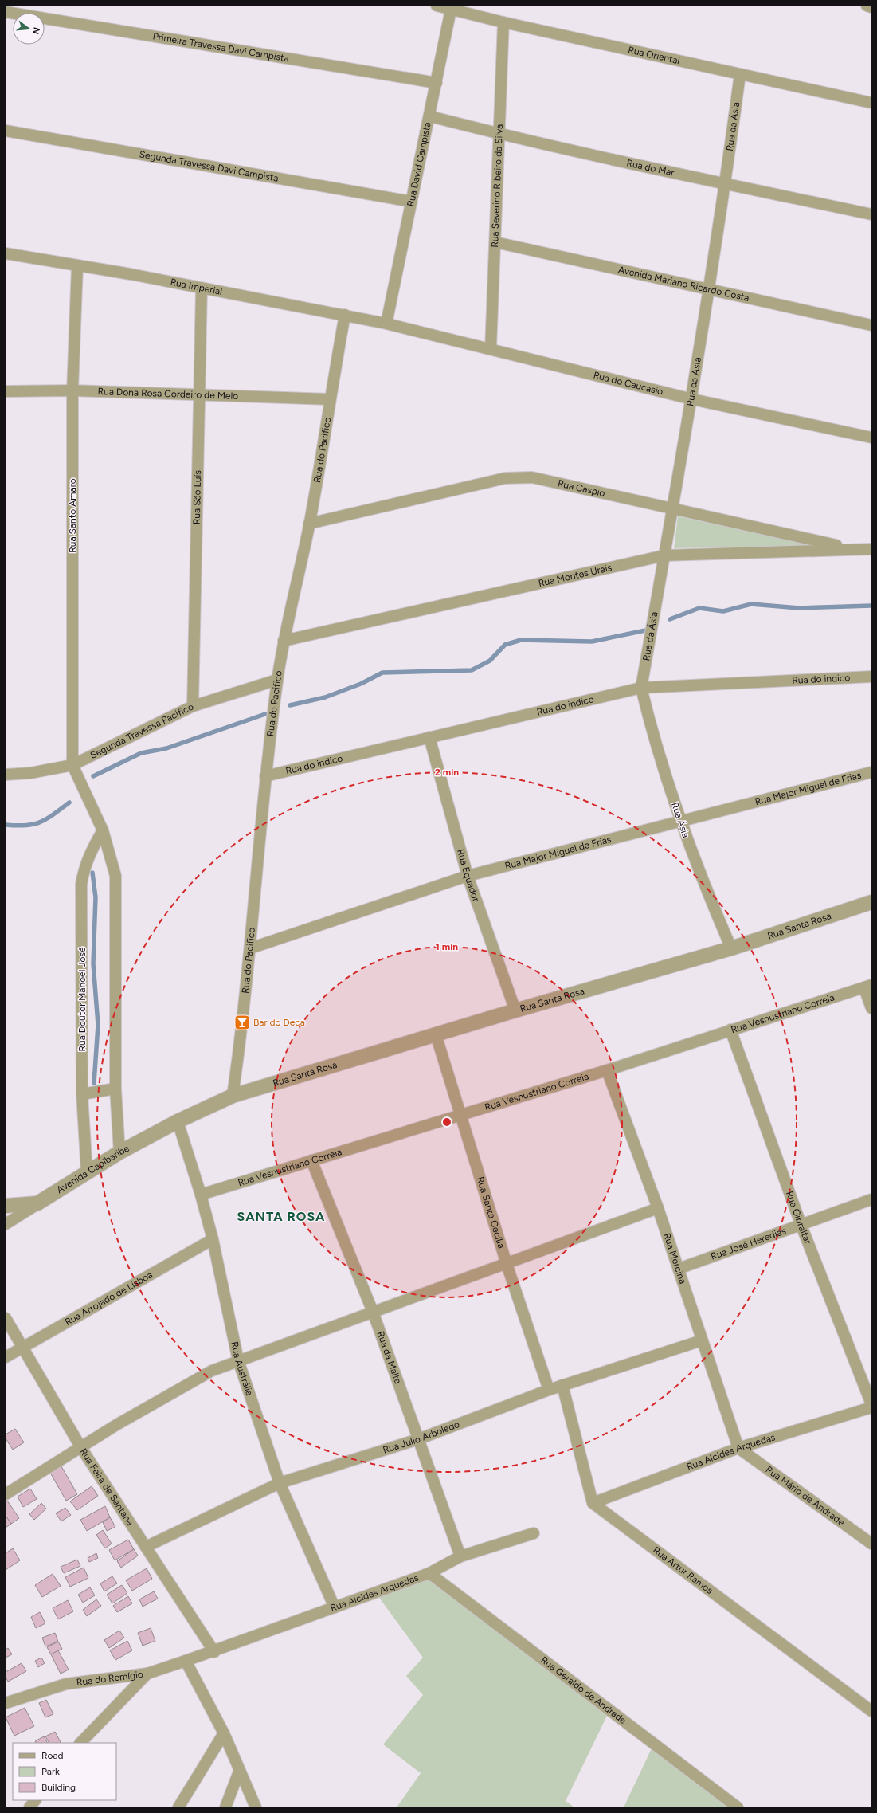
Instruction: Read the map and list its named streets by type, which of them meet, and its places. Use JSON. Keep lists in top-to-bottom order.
{
  "streets": {
    "street": [
      "Primeira Travessa Davi Campista",
      "Rua Oriental",
      "Rua da Ásia",
      "Rua David Campista",
      "Segunda Travessa Davi Campista",
      "Rua do Mar",
      "Rua Severino Ribeiro da Silva",
      "Avenida Mariano Ricardo Costa",
      "Rua Imperial",
      "Rua do Caucasio",
      "Rua Dona Rosa Cordeiro de Melo",
      "Rua do Pacifico",
      "Rua Caspio",
      "Rua São Luís",
      "Rua Santo Amaro",
      "Rua Montes Urais",
      "Rua do indico",
      "Segunda Travessa Pacifico",
      "Rua Major Miguel de Frias",
      "Rua Ásia",
      "Rua Equador",
      "Rua Santa Rosa",
      "Rua Doutor Manoel José",
      "Rua Vesnustriano Correia",
      "Avenida Capibaribe",
      "Rua Santa Cecília",
      "Rua Gibraltar",
      "Rua José Heredias",
      "Rua Mercina",
      "Rua Arrojado de Lisboa",
      "Rua da Malta",
      "Rua Austrália",
      "Rua Julio Arboledo",
      "Rua Alcides Arquedas",
      "Rua Feira de Santana",
      "Rua Mário de Andrade",
      "Rua Artur Ramos",
      "Rua do Remígio",
      "Rua Geraldo de Andrade"
    ]
  },
  "crossings": [
    ["Primeira Travessa Davi Campista", "Rua David Campista"],
    ["Rua Oriental", "Rua da Ásia"],
    ["Rua Oriental", "Rua David Campista"],
    ["Rua Oriental", "Rua Severino Ribeiro da Silva"],
    ["Rua da Ásia", "Rua do Mar"],
    ["Rua da Ásia", "Avenida Mariano Ricardo Costa"],
    ["Rua da Ásia", "Rua do Caucasio"],
    ["Rua da Ásia", "Rua Caspio"],
    ["Rua da Ásia", "Rua Montes Urais"],
    ["Rua da Ásia", "Rua do indico"],
    ["Rua da Ásia", "Rua Ásia"],
    ["Rua David Campista", "Segunda Travessa Davi Campista"],
    ["Rua David Campista", "Rua do Mar"],
    ["Rua David Campista", "Rua Imperial"],
    ["Rua David Campista", "Rua do Caucasio"],
    ["Rua do Mar", "Rua Severino Ribeiro da Silva"],
    ["Rua Severino Ribeiro da Silva", "Avenida Mariano Ricardo Costa"],
    ["Rua Severino Ribeiro da Silva", "Rua do Caucasio"],
    ["Rua Imperial", "Rua do Caucasio"],
    ["Rua Imperial", "Rua do Pacifico"],
    ["Rua Imperial", "Rua São Luís"],
    ["Rua Imperial", "Rua Santo Amaro"],
    ["Rua Dona Rosa Cordeiro de Melo", "Rua do Pacifico"],
    ["Rua Dona Rosa Cordeiro de Melo", "Rua São Luís"],
    ["Rua Dona Rosa Cordeiro de Melo", "Rua Santo Amaro"],
    ["Rua do Pacifico", "Rua Caspio"],
    ["Rua do Pacifico", "Rua Montes Urais"],
    ["Rua do Pacifico", "Rua do indico"],
    ["Rua do Pacifico", "Segunda Travessa Pacifico"],
    ["Rua do Pacifico", "Rua Major Miguel de Frias"],
    ["Rua do Pacifico", "Rua Santa Rosa"],
    ["Rua Caspio", "Rua Montes Urais"],
    ["Rua São Luís", "Segunda Travessa Pacifico"],
    ["Rua Santo Amaro", "Segunda Travessa Pacifico"],
    ["Rua do indico", "Rua Ásia"],
    ["Rua do indico", "Rua Equador"],
    ["Rua Major Miguel de Frias", "Rua Ásia"],
    ["Rua Major Miguel de Frias", "Rua Equador"],
    ["Rua Ásia", "Rua Santa Rosa"],
    ["Rua Equador", "Rua Santa Rosa"],
    ["Rua Santa Rosa", "Avenida Capibaribe"],
    ["Rua Santa Rosa", "Rua Santa Cecília"],
    ["Rua Santa Rosa", "Rua Austrália"],
    ["Rua Doutor Manoel José", "Avenida Capibaribe"],
    ["Rua Vesnustriano Correia", "Rua Santa Cecília"],
    ["Rua Vesnustriano Correia", "Rua Gibraltar"],
    ["Rua Vesnustriano Correia", "Rua Mercina"],
    ["Rua Vesnustriano Correia", "Rua da Malta"],
    ["Rua Vesnustriano Correia", "Rua Austrália"],
    ["Avenida Capibaribe", "Rua Austrália"],
    ["Rua Santa Cecília", "Rua Julio Arboledo"],
    ["Rua Gibraltar", "Rua José Heredias"],
    ["Rua José Heredias", "Rua Mercina"],
    ["Rua Mercina", "Rua Julio Arboledo"],
    ["Rua Mercina", "Rua Alcides Arquedas"],
    ["Rua Mercina", "Rua Mário de Andrade"],
    ["Rua Arrojado de Lisboa", "Rua Austrália"],
    ["Rua Arrojado de Lisboa", "Rua Feira de Santana"],
    ["Rua da Malta", "Rua Julio Arboledo"],
    ["Rua da Malta", "Rua Alcides Arquedas"],
    ["Rua Austrália", "Rua Julio Arboledo"],
    ["Rua Austrália", "Rua Alcides Arquedas"],
    ["Rua Julio Arboledo", "Rua Feira de Santana"],
    ["Rua Alcides Arquedas", "Rua Feira de Santana"],
    ["Rua Alcides Arquedas", "Rua Mário de Andrade"],
    ["Rua Alcides Arquedas", "Rua Artur Ramos"],
    ["Rua Alcides Arquedas", "Rua do Remígio"],
    ["Rua Alcides Arquedas", "Rua Geraldo de Andrade"],
    ["Rua Feira de Santana", "Rua do Remígio"]
  ],
  "districts": ["SANTA ROSA"],
  "places": {
    "bar": ["Bar do Deca"]
  },
  "legend": ["Road", "Park", "Building"],
  "north": "right",
  "rings": ["2 min", "1 min"]
}
